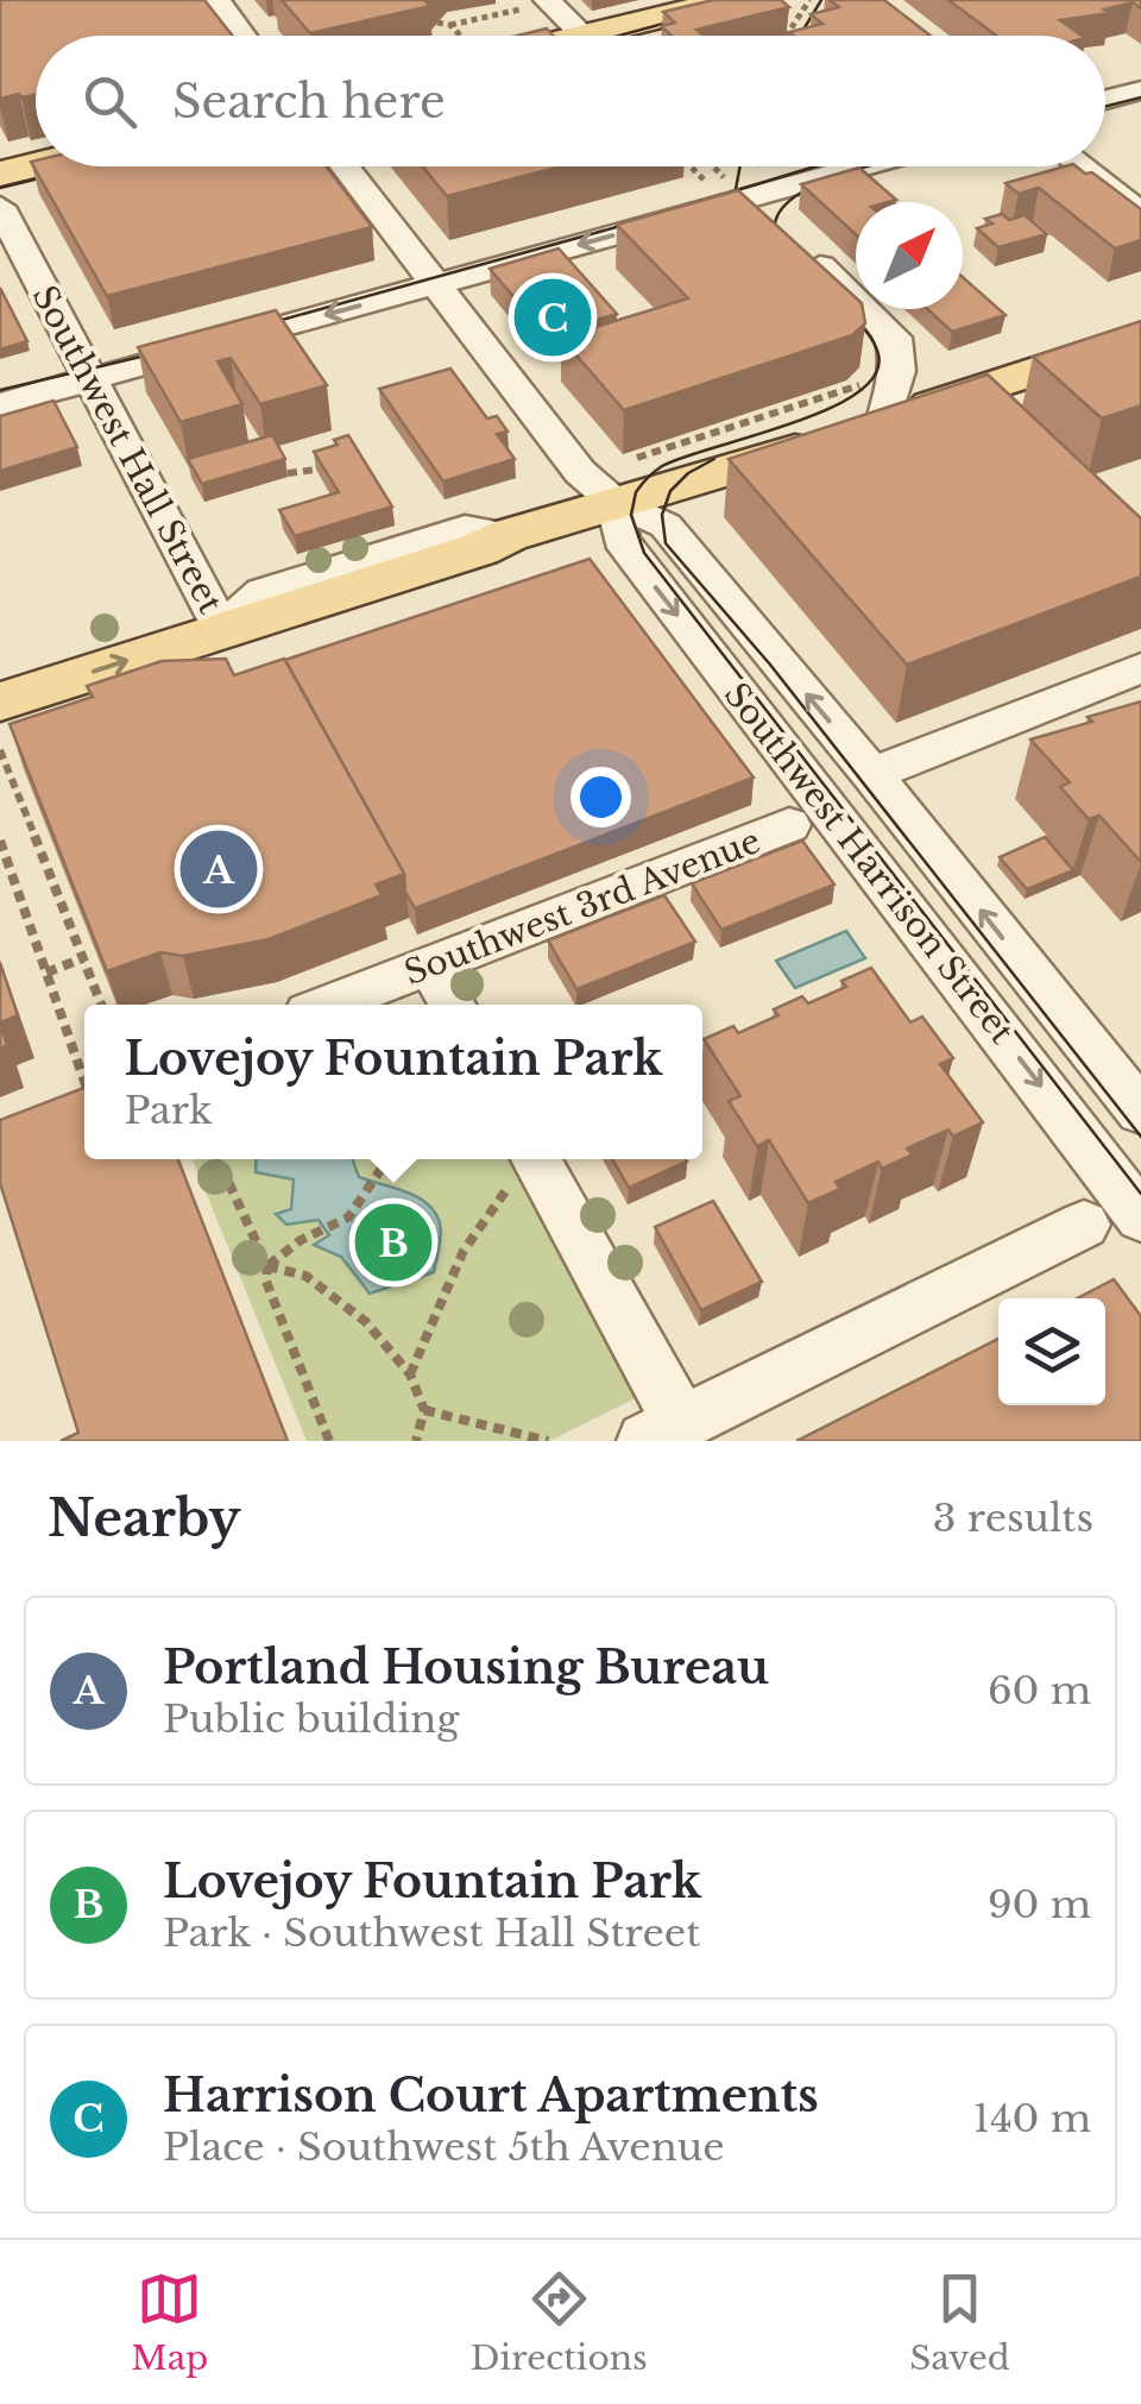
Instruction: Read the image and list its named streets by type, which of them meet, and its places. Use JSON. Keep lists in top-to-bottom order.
{
  "streets": {
    "street": ["Southwest Hall Street", "Southwest Harrison Street", "Southwest 3rd Avenue"]
  },
  "north": "top right",
  "page": {
    "search": "Search here",
    "pins": ["C", "A", "B"],
    "popup": ["Lovejoy Fountain Park", "Park"],
    "heading": ["Nearby", "3 results"],
    "list": [
      {
        "mark": "A",
        "name": "Portland Housing Bureau",
        "note": "Public building",
        "value": "60 m"
      },
      {
        "mark": "B",
        "name": "Lovejoy Fountain Park",
        "note": "Park · Southwest Hall Street",
        "value": "90 m"
      },
      {
        "mark": "C",
        "name": "Harrison Court Apartments",
        "note": "Place · Southwest 5th Avenue",
        "value": "140 m"
      }
    ],
    "nav": ["Map", "Directions", "Saved"]
  }
}
